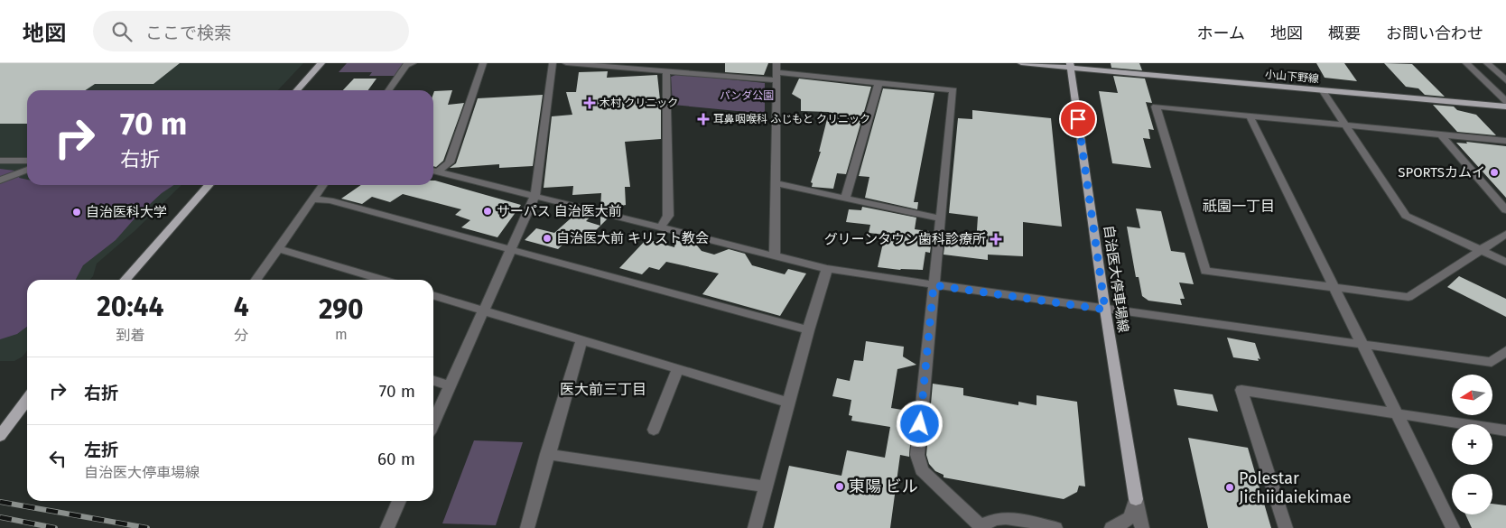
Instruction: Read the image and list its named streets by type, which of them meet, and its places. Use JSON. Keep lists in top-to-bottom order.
{
  "streets": {
    "main road": ["小山下野線", "自治医大停車場線"]
  },
  "crossings": [
    ["小山下野線", "自治医大停車場線"]
  ],
  "districts": ["祇園一丁目", "医大前三丁目"],
  "parks": ["パンダ公園"],
  "places": {
    "health": ["木村 クリニック", "耳鼻咽喉科 ふじもと クリニック", "グリーンタウン歯科診療所"],
    "other": [
      "SPORTSカムイ",
      "サーパス 自治医大前",
      "自治医科大学",
      "自治医大前 キリスト教会",
      "東陽 ビル",
      "Polestar Jichiidaiekimae"
    ]
  },
  "north": "left",
  "page": {
    "header": "地図",
    "search": "ここで検索",
    "nav": [
      "ホーム",
      "地図",
      "概要",
      "お問い合わせ"
    ],
    "turn": ["70 m", "右折"],
    "eta": [
      "20:44",
      "到着",
      "4",
      "分",
      "290",
      "m"
    ],
    "list": [
      {
        "name": "右折",
        "value": "70 m"
      },
      {
        "name": "左折",
        "note": "自治医大停車場線",
        "value": "60 m"
      }
    ],
    "map_buttons": ["+", "−"]
  }
}
